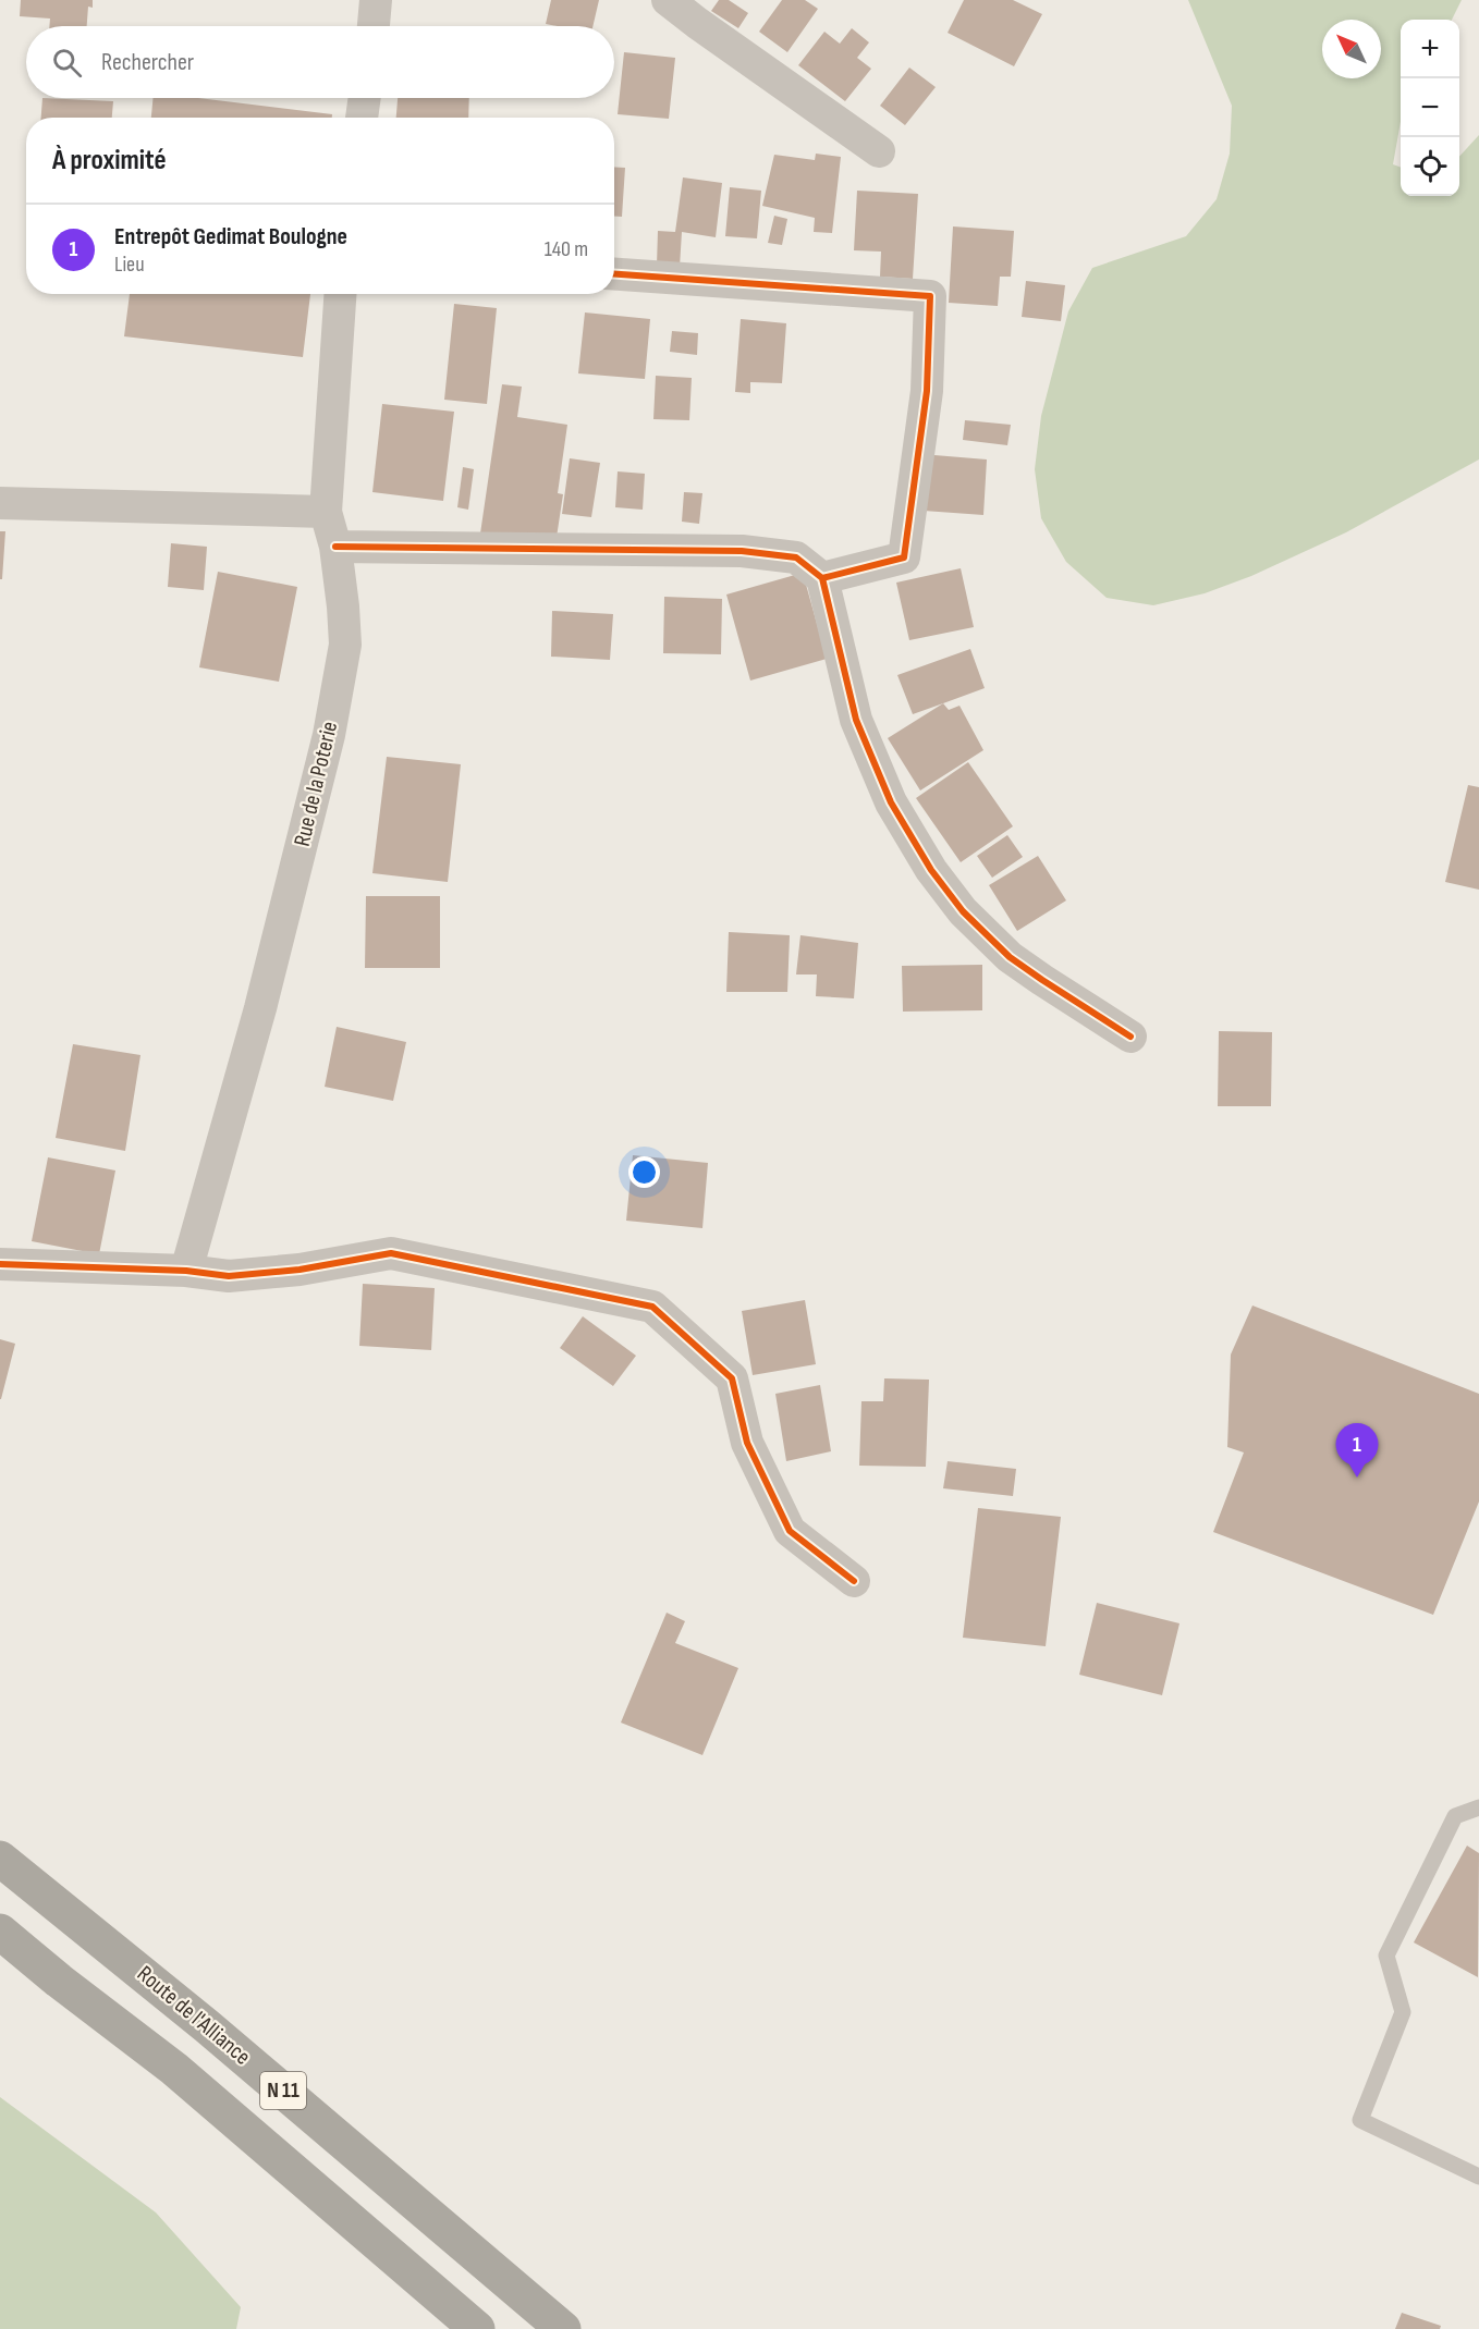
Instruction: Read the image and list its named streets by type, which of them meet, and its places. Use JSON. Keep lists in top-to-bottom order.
{
  "streets": {
    "highway": ["Route de l'Alliance", "N 11"],
    "street": ["Rue de la Poterie"]
  },
  "north": "top left",
  "page": {
    "map_buttons": ["+", "−"],
    "search": "Rechercher",
    "heading": "À proximité",
    "list": [
      {
        "mark": "1",
        "name": "Entrepôt Gedimat Boulogne",
        "note": "Lieu",
        "value": "140 m"
      }
    ],
    "pins": "1"
  }
}
